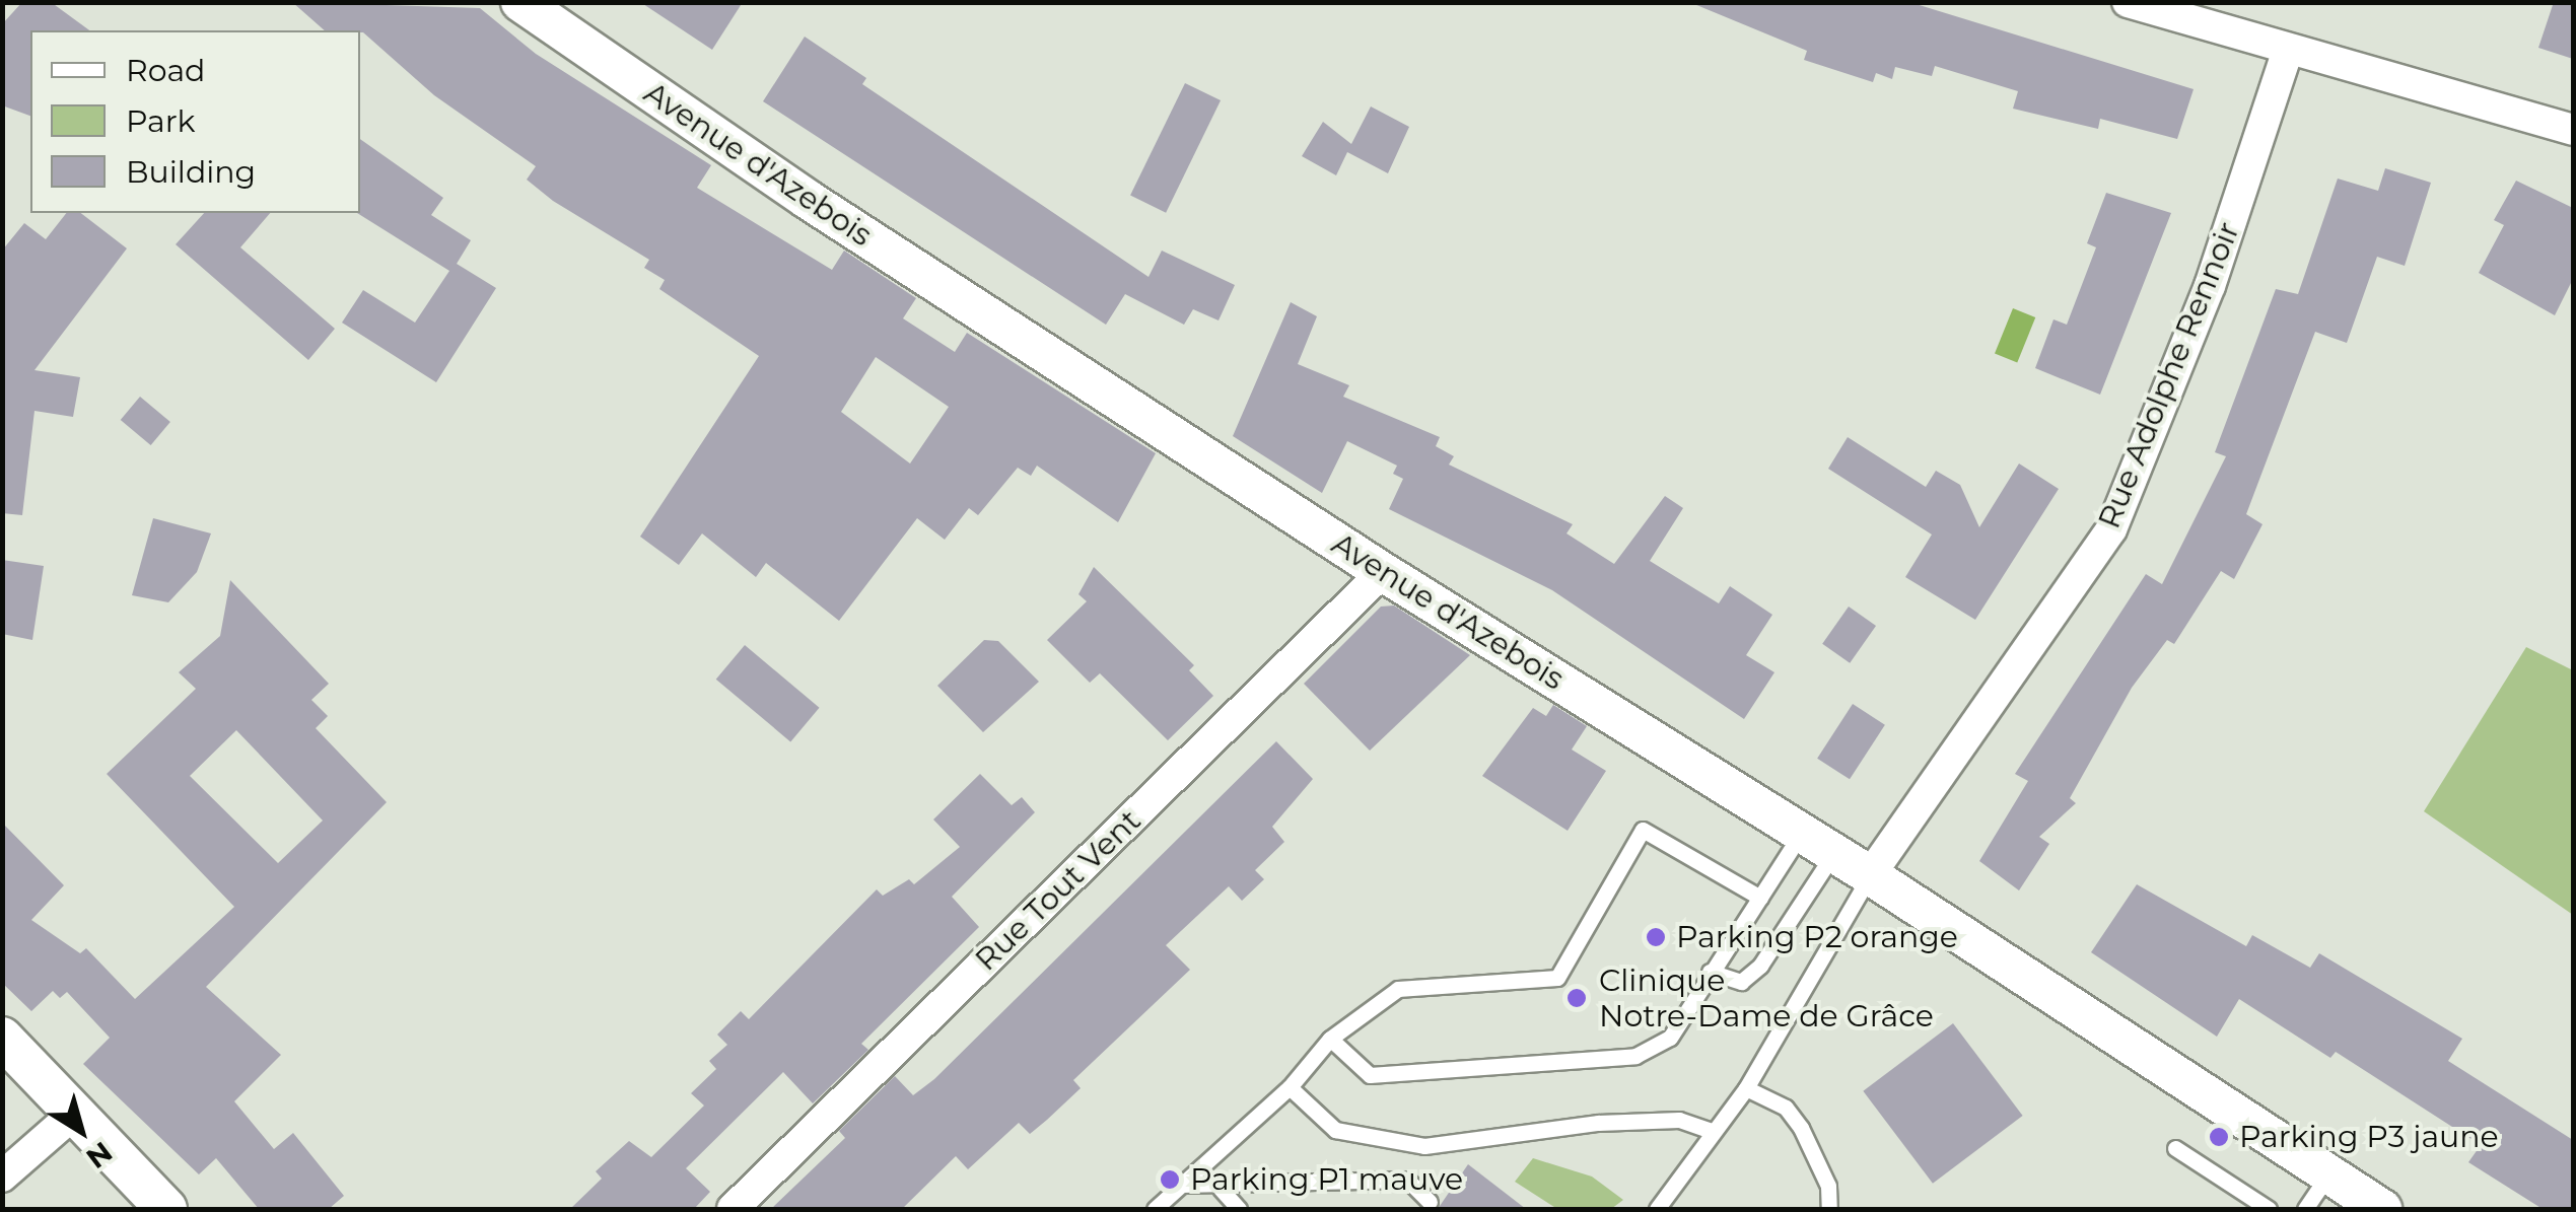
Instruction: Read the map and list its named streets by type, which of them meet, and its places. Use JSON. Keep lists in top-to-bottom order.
{
  "streets": {
    "street": ["Avenue d'Azebois", "Rue Adolphe Rennoir", "Rue Tout Vent"]
  },
  "crossings": [
    ["Avenue d'Azebois", "Rue Adolphe Rennoir"],
    ["Avenue d'Azebois", "Rue Tout Vent"]
  ],
  "places": [
    "Parking P2 orange",
    "Clinique Notre-Dame de Grâce",
    "Parking P3 jaune",
    "Parking P1 mauve"
  ],
  "legend": ["Road", "Park", "Building"],
  "north": "bottom right"
}
